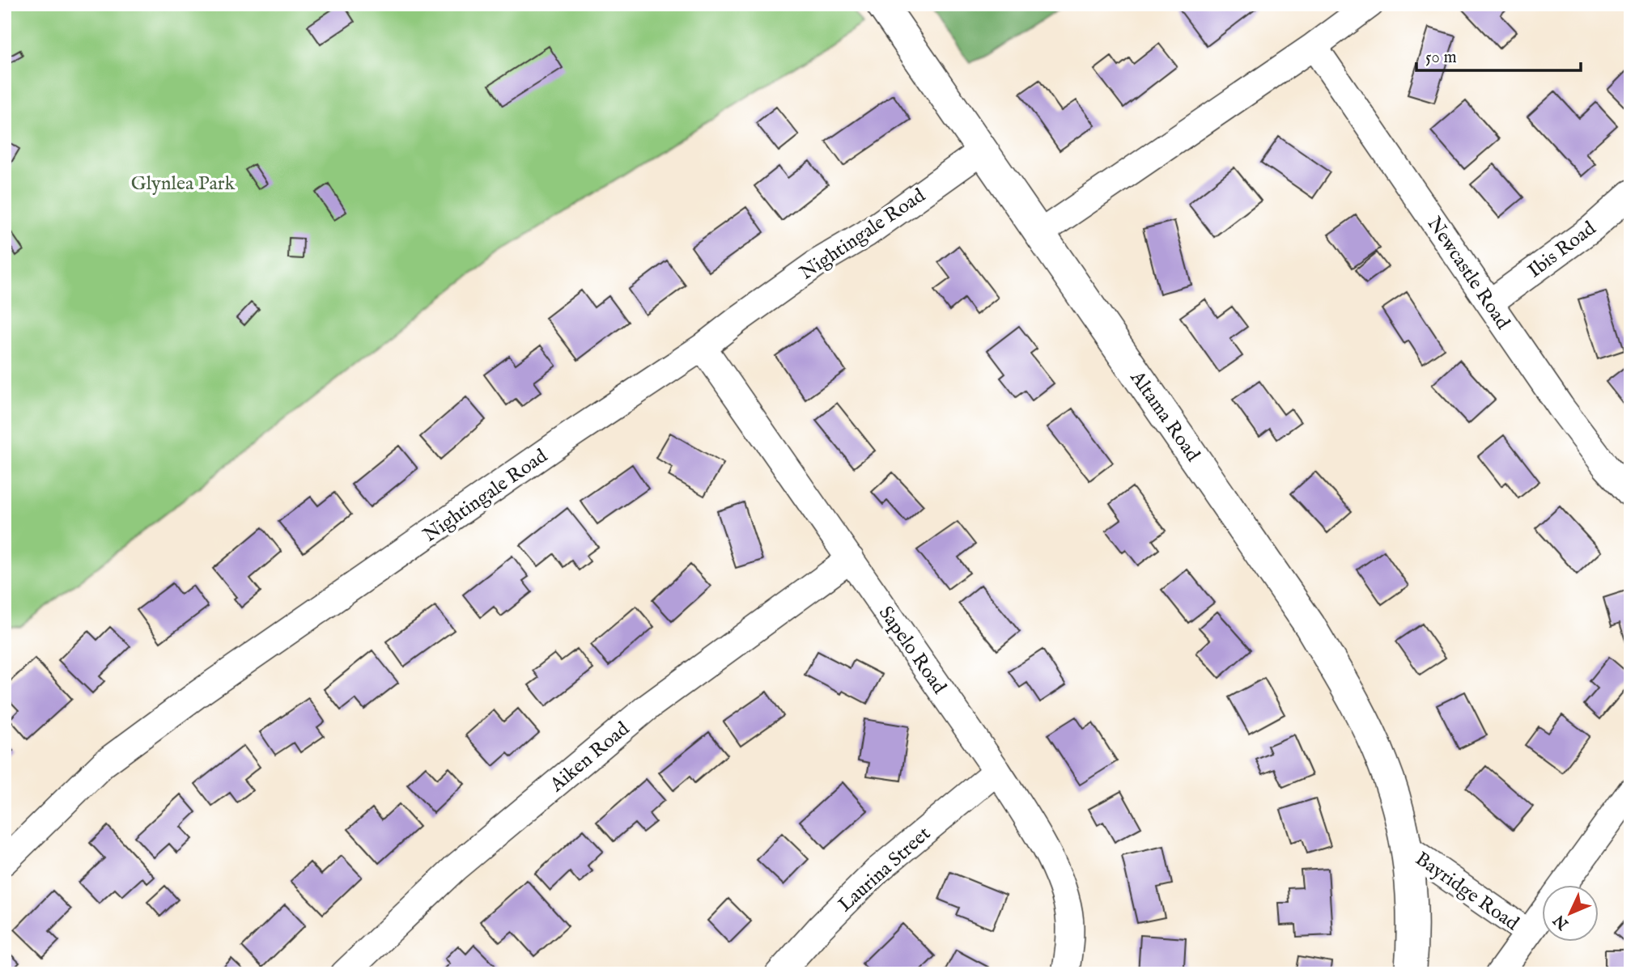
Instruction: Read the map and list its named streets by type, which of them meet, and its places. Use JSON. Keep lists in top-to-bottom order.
{
  "streets": {
    "street": [
      "Nightingale Road",
      "Ibis Road",
      "Newcastle Road",
      "Altama Road",
      "Sapelo Road",
      "Aiken Road",
      "Laurina Street",
      "Bayridge Road"
    ]
  },
  "crossings": [
    ["Nightingale Road", "Altama Road"],
    ["Nightingale Road", "Sapelo Road"],
    ["Ibis Road", "Newcastle Road"],
    ["Altama Road", "Bayridge Road"],
    ["Sapelo Road", "Aiken Road"],
    ["Sapelo Road", "Laurina Street"]
  ],
  "parks": ["Glynlea Park"],
  "scale_bar": "50 m",
  "north": "bottom left"
}
